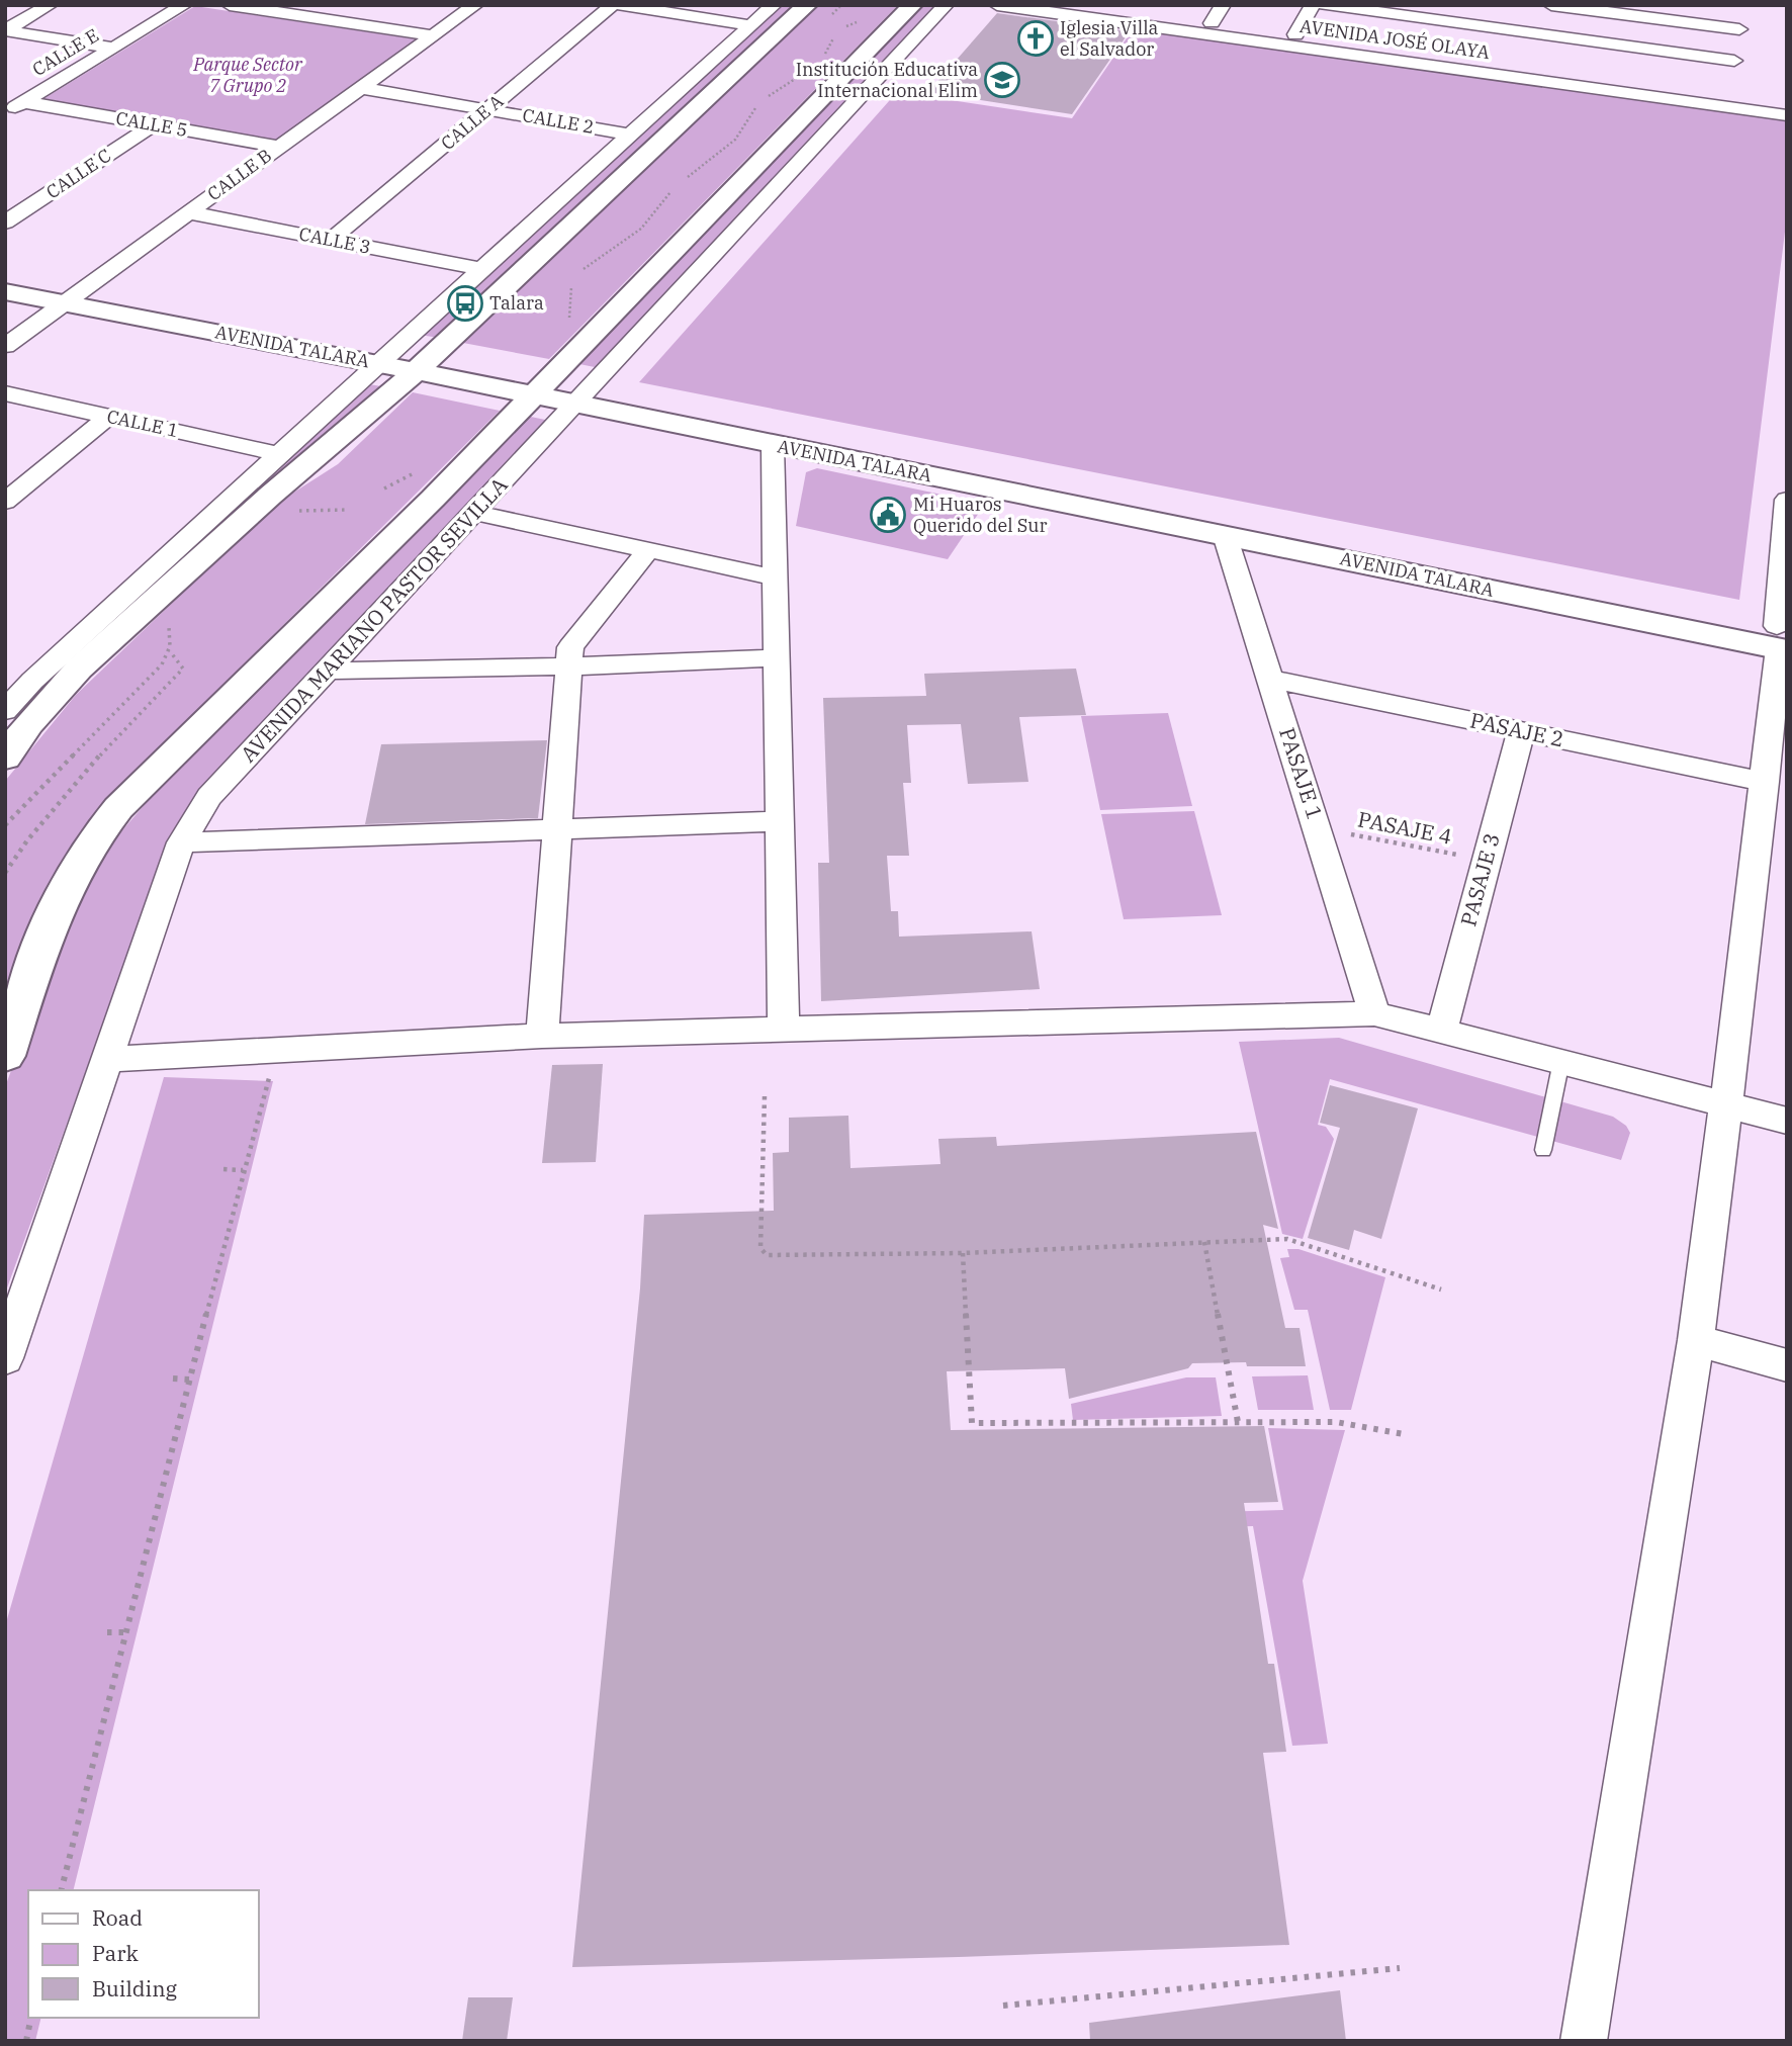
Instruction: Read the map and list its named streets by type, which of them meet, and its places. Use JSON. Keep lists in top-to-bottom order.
{
  "streets": {
    "main road": ["AVENIDA TALARA", "AVENIDA MARIANO PASTOR SEVILLA"],
    "street": [
      "AVENIDA JOSÉ OLAYA",
      "CALLE E",
      "CALLE 2",
      "CALLE A",
      "CALLE 5",
      "CALLE C",
      "CALLE B",
      "CALLE 3",
      "CALLE 1",
      "PASAJE 2",
      "PASAJE 1",
      "PASAJE 3"
    ],
    "path": ["PASAJE 4"]
  },
  "crossings": [
    ["CALLE E", "CALLE 5"],
    ["CALLE 2", "CALLE A"],
    ["CALLE 2", "CALLE B"],
    ["CALLE A", "CALLE 3"],
    ["CALLE 5", "CALLE C"],
    ["CALLE 5", "CALLE B"],
    ["CALLE B", "CALLE 3"],
    ["CALLE B", "AVENIDA TALARA"],
    ["AVENIDA TALARA", "AVENIDA MARIANO PASTOR SEVILLA"],
    ["AVENIDA TALARA", "PASAJE 1"],
    ["PASAJE 2", "PASAJE 1"],
    ["PASAJE 2", "PASAJE 3"],
    ["PASAJE 1", "PASAJE 4"],
    ["PASAJE 4", "PASAJE 3"]
  ],
  "parks": ["Parque Sector 7 Grupo 2"],
  "places": {
    "church": ["Iglesia Villa el Salvador"],
    "school or university": ["Institución Educativa Internacional Elim"],
    "bus stop": ["Talara"],
    "public building": ["Mi Huaros Querido del Sur"]
  },
  "legend": ["Road", "Park", "Building"]
}
